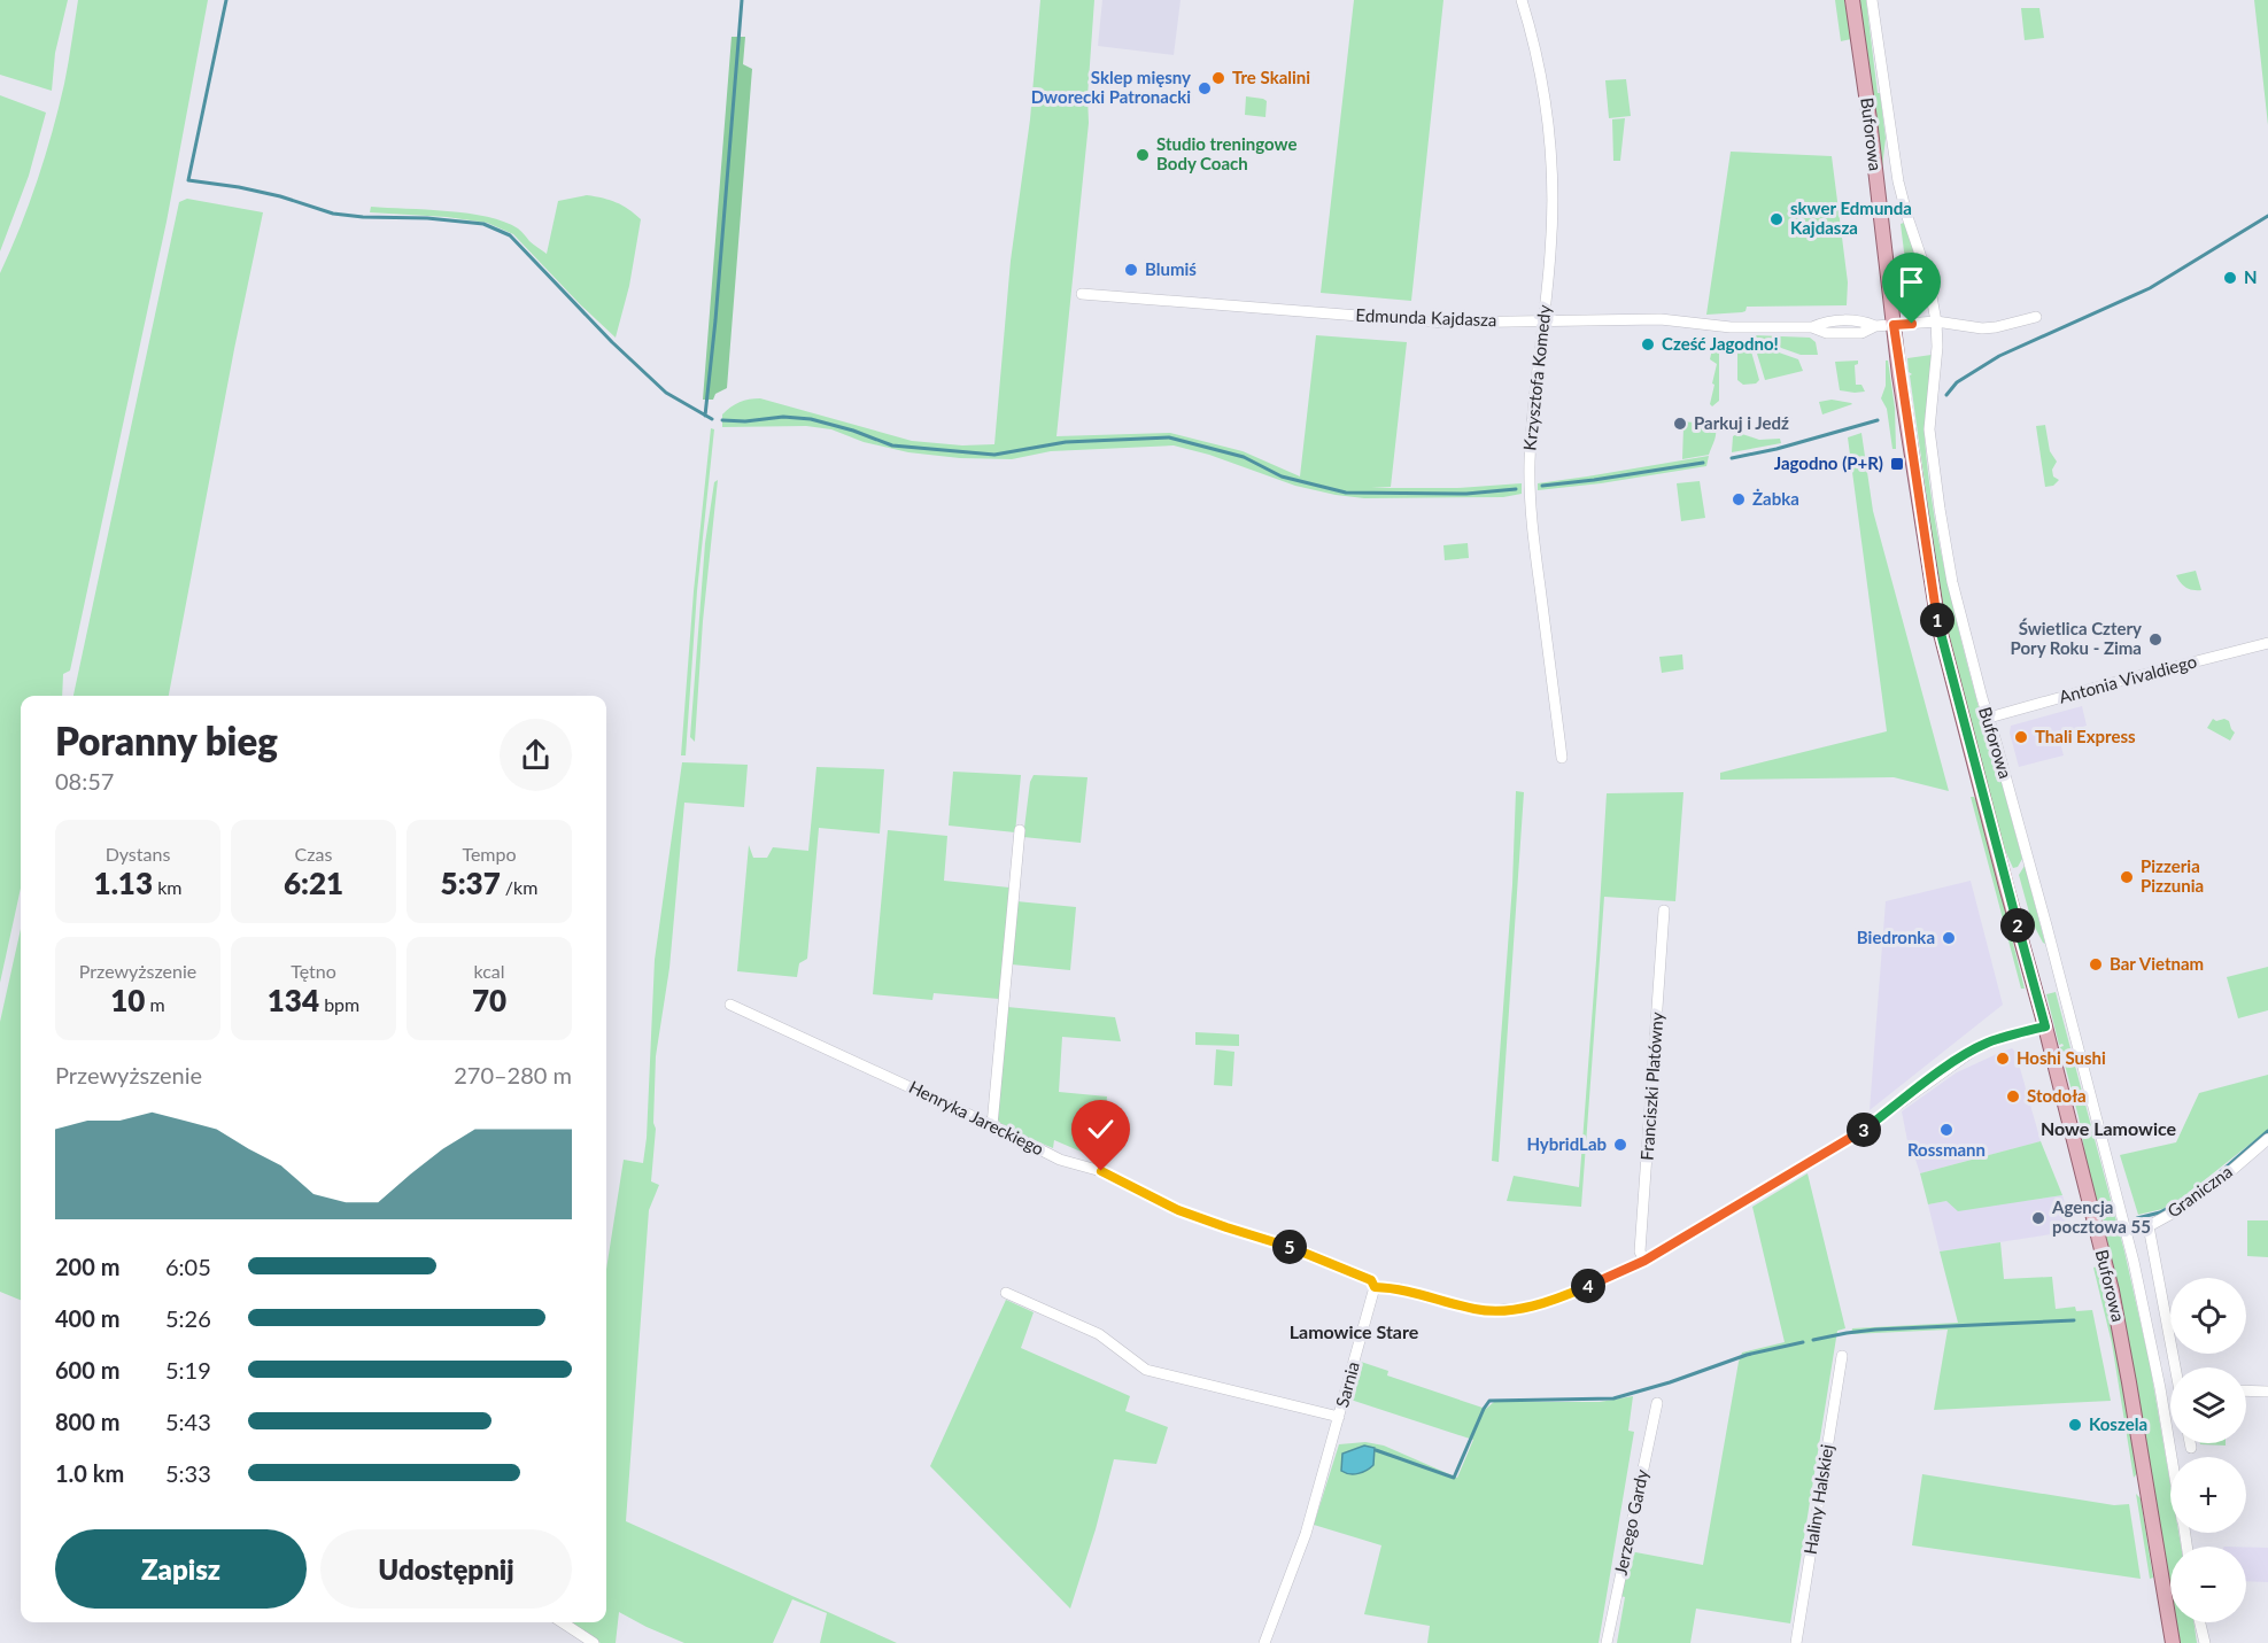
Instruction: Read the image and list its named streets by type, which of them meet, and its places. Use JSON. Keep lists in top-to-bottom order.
{
  "streets": {
    "main road": ["Buforowa"],
    "street": [
      "Edmunda Kajdasza",
      "Krzysztofa Komedy",
      "Antonia Vivaldiego",
      "Franciszki Platówny",
      "Henryka Jareckiego",
      "Graniczna",
      "Sarnia",
      "Haliny Halskiej",
      "Jerzego Gardy"
    ]
  },
  "crossings": [
    ["Buforowa", "Edmunda Kajdasza"],
    ["Buforowa", "Antonia Vivaldiego"],
    ["Buforowa", "Graniczna"],
    ["Edmunda Kajdasza", "Krzysztofa Komedy"],
    ["Henryka Jareckiego", "Sarnia"]
  ],
  "districts": ["Nowe Lamowice", "Lamowice Stare"],
  "places": {
    "other": [
      "Tre Skalini",
      "Sklep mięsny Dworecki Patronacki",
      "Studio treningowe Body Coach",
      "skwer Edmunda Kajdasza",
      "Blumiś",
      "N",
      "Cześć Jagodno!",
      "Parkuj i Jedź",
      "Żabka",
      "Świetlica Cztery Pory Roku - Zima",
      "Thali Express",
      "Pizzeria Pizzunia",
      "Biedronka",
      "Bar Vietnam",
      "Hoshi Sushi",
      "Stodoła",
      "Rossmann",
      "HybridLab",
      "Agencja pocztowa 55",
      "Koszela"
    ],
    "transit": ["Jagodno (P+R)"]
  },
  "page": {
    "pins": [
      "1",
      "2",
      "3",
      "5",
      "4"
    ],
    "heading": ["Poranny bieg", "08:57"],
    "stats": [
      ["Dystans", "1.13 km"],
      ["Czas", "6:21"],
      ["Tempo", "5:37 /km"],
      ["Przewyższenie", "10 m"],
      ["Tętno", "134 bpm"],
      ["kcal", "70"]
    ],
    "chart": ["Przewyższenie", "270–280 m"],
    "list": [
      {
        "name": "200 m",
        "note": "6:05"
      },
      {
        "name": "400 m",
        "note": "5:26"
      },
      {
        "name": "600 m",
        "note": "5:19"
      },
      {
        "name": "800 m",
        "note": "5:43"
      },
      {
        "name": "1.0 km",
        "note": "5:33"
      }
    ],
    "map_buttons": ["+", "−"],
    "buttons": ["Zapisz", "Udostępnij"]
  }
}
